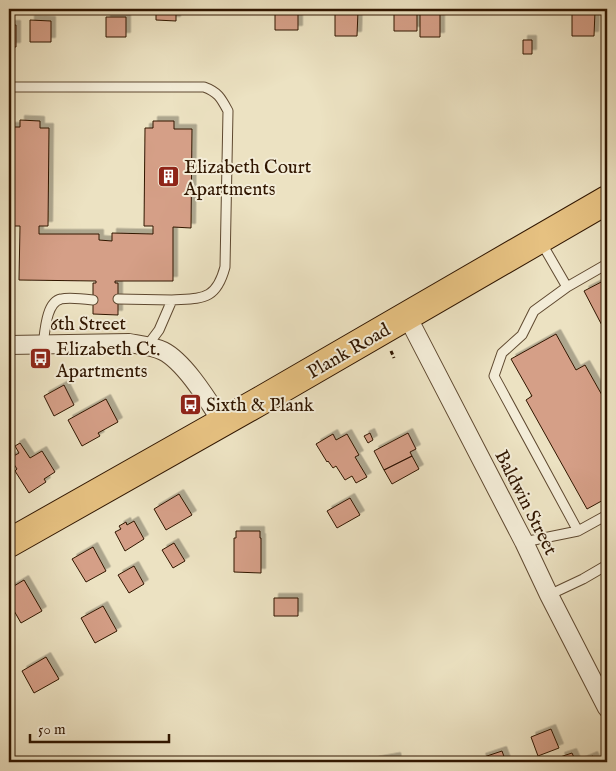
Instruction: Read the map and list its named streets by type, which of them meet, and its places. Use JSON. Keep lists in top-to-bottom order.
{
  "streets": {
    "main road": ["Plank Road"],
    "street": ["6th Street", "Baldwin Street"]
  },
  "crossings": [
    ["6th Street", "Plank Road"],
    ["Plank Road", "Baldwin Street"]
  ],
  "places": {
    "building": ["Elizabeth Court Apartments"],
    "bus stop": ["Elizabeth Ct. Apartments", "Sixth & Plank"]
  },
  "scale_bar": "50 m"
}
